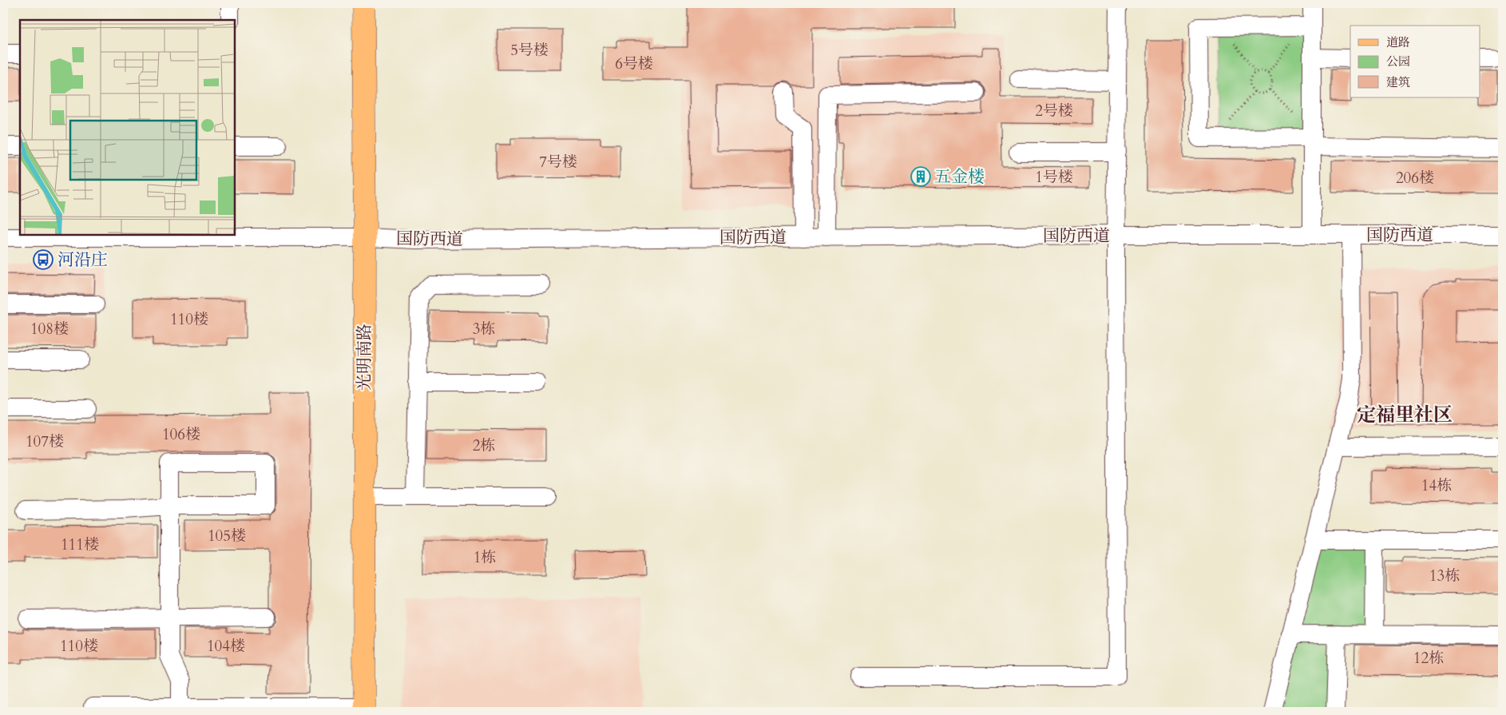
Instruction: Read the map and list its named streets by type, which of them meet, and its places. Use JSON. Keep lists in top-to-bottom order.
{
  "streets": {
    "main road": ["光明南路"],
    "street": ["国防西道"]
  },
  "crossings": [
    ["国防西道", "光明南路"]
  ],
  "districts": ["定福里社区"],
  "places": {
    "building": ["五金楼"],
    "bus stop": ["河沿庄"]
  },
  "house_numbers": [
    "5号楼",
    "6号楼",
    "2号楼",
    "7号楼",
    "1号楼",
    "206楼",
    "110楼",
    "108楼",
    "3栋",
    "106楼",
    "107楼",
    "2栋",
    "14栋",
    "105楼",
    "111楼",
    "1栋",
    "13栋",
    "110楼",
    "104楼",
    "12栋"
  ],
  "legend": ["道路", "公园", "建筑"]
}
